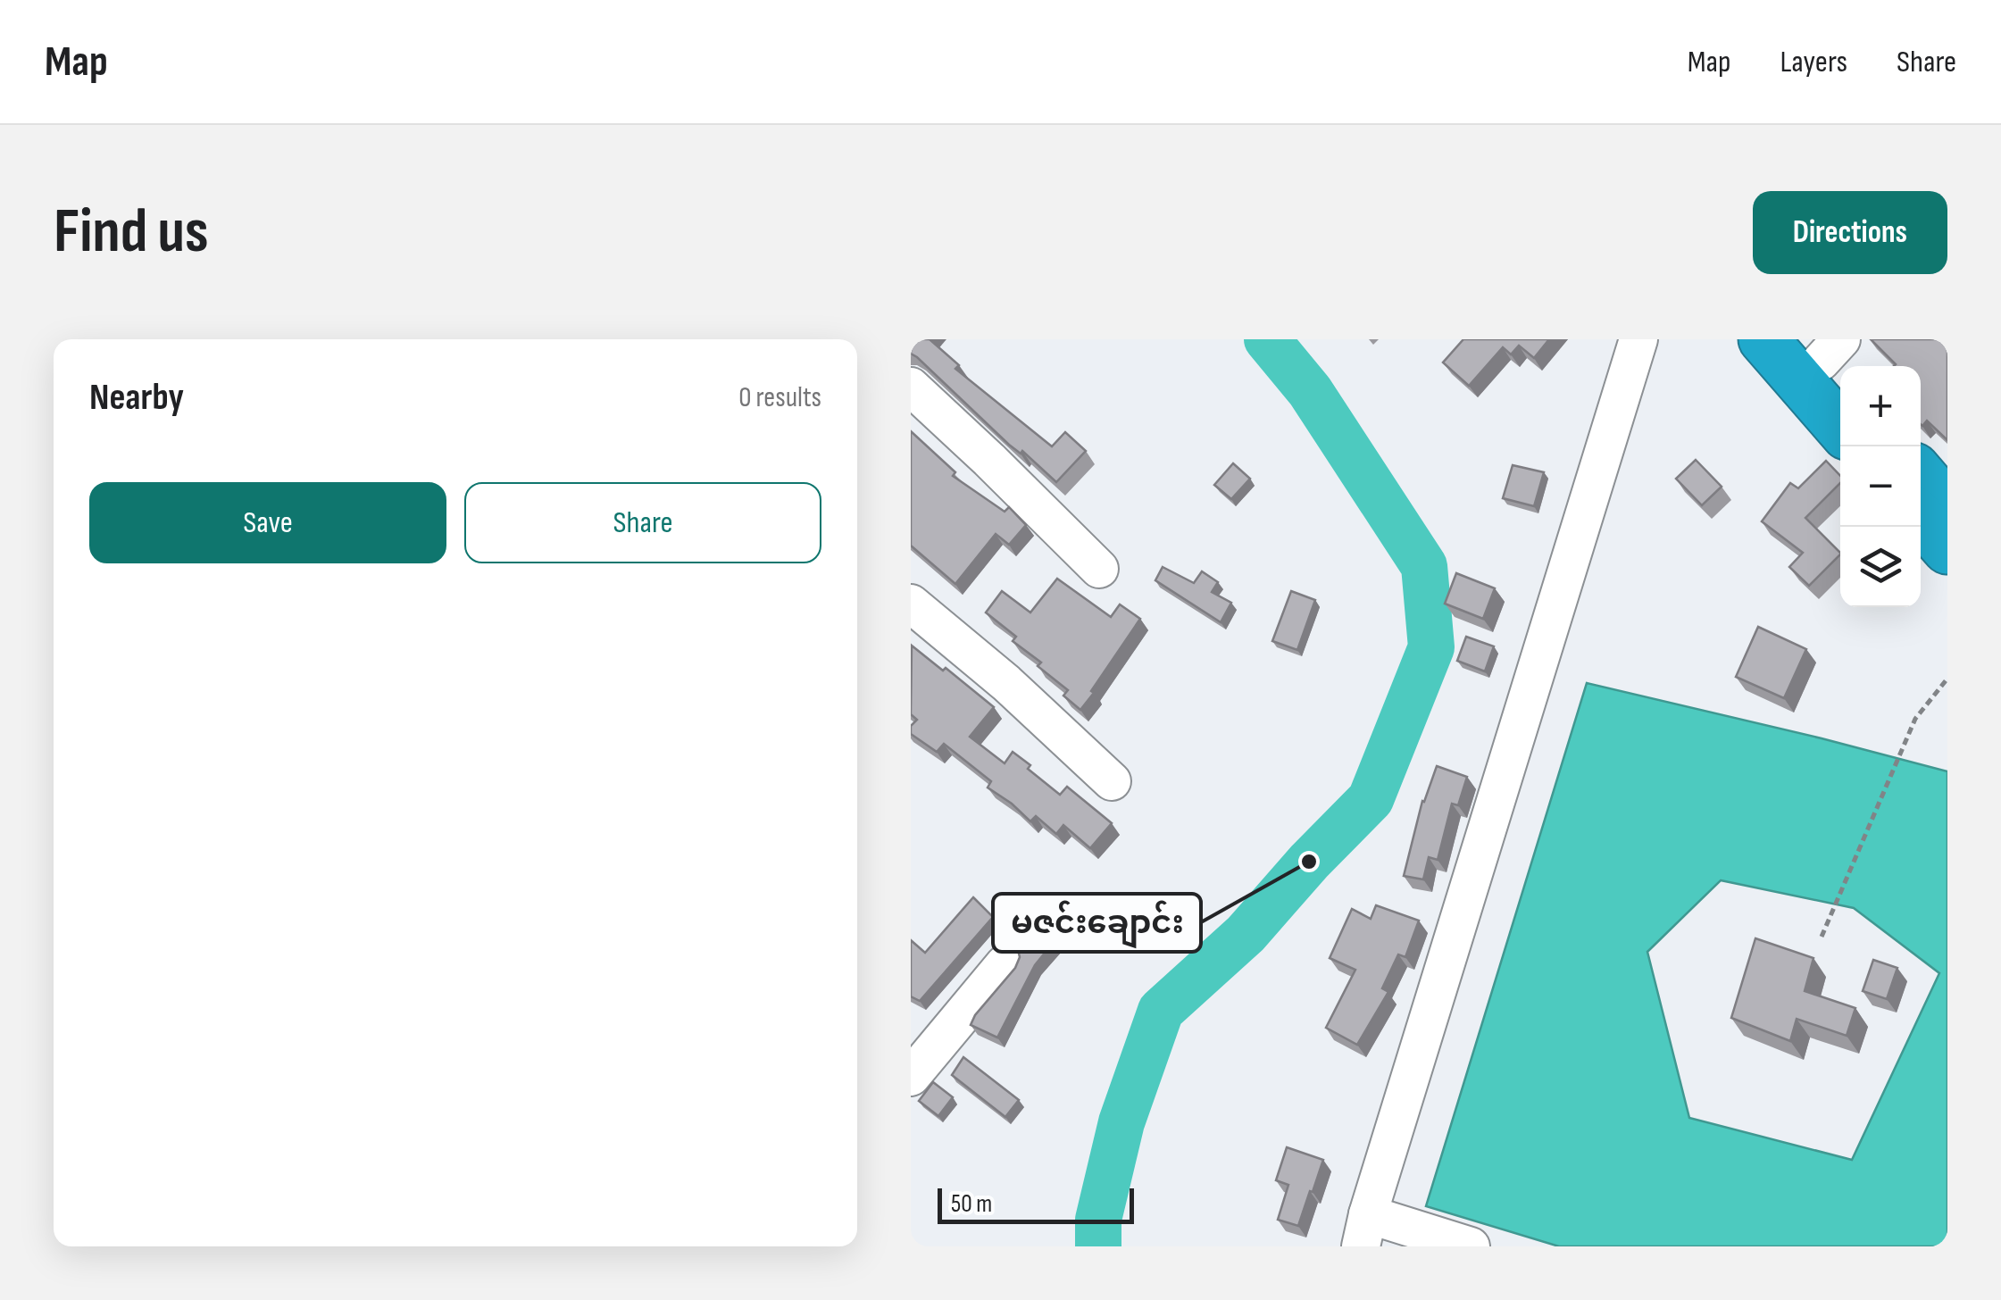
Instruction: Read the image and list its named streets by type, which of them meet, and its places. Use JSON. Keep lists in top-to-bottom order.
{
  "places": ["မဇင်းချောင်း"],
  "scale_bar": "50 m",
  "page": {
    "header": "Map",
    "nav": ["Map", "Layers", "Share"],
    "buttons": [
      "Directions",
      ["Save", "Share"]
    ],
    "title": "Find us",
    "heading": ["Nearby", "0 results"],
    "map_buttons": ["+", "−"],
    "scale": "50 m"
  }
}
